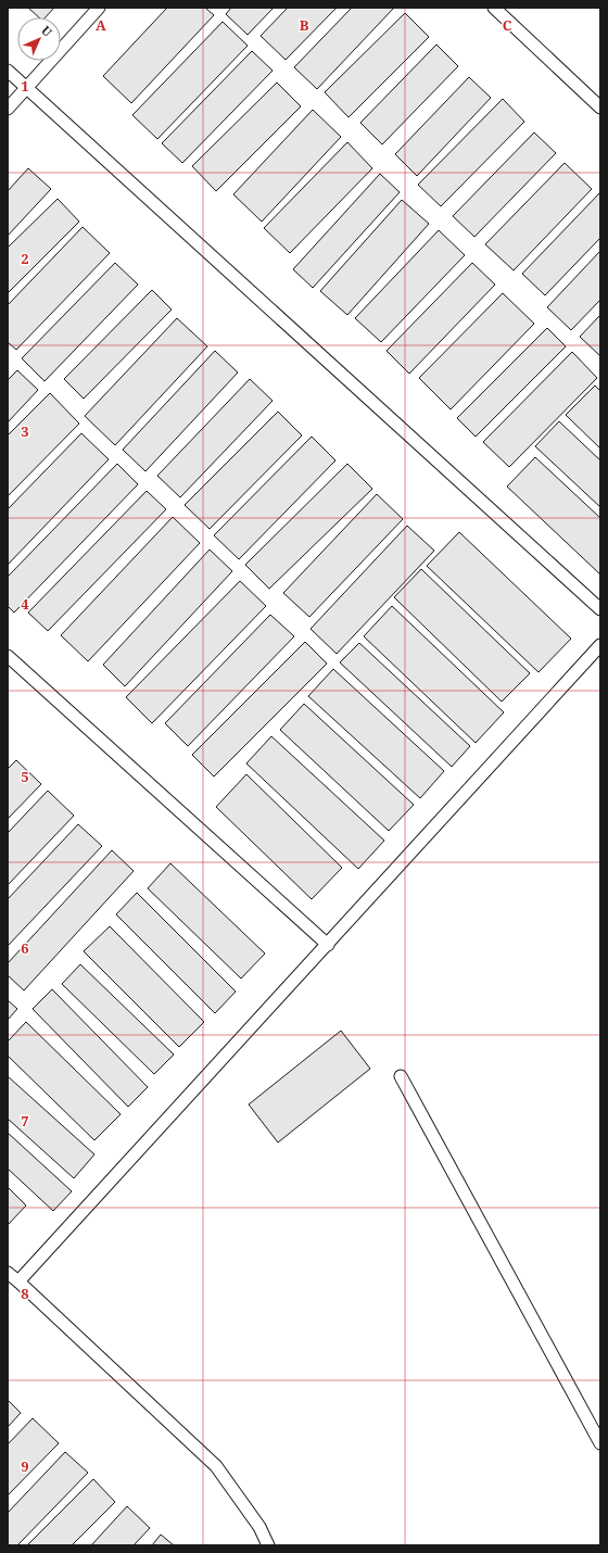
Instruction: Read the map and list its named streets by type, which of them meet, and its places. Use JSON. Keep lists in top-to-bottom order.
{
  "north": "top right",
  "grid": {
    "columns": ["A", "B", "C"],
    "rows": [
      "1",
      "2",
      "3",
      "4",
      "5",
      "6",
      "7",
      "8",
      "9"
    ]
  }
}
